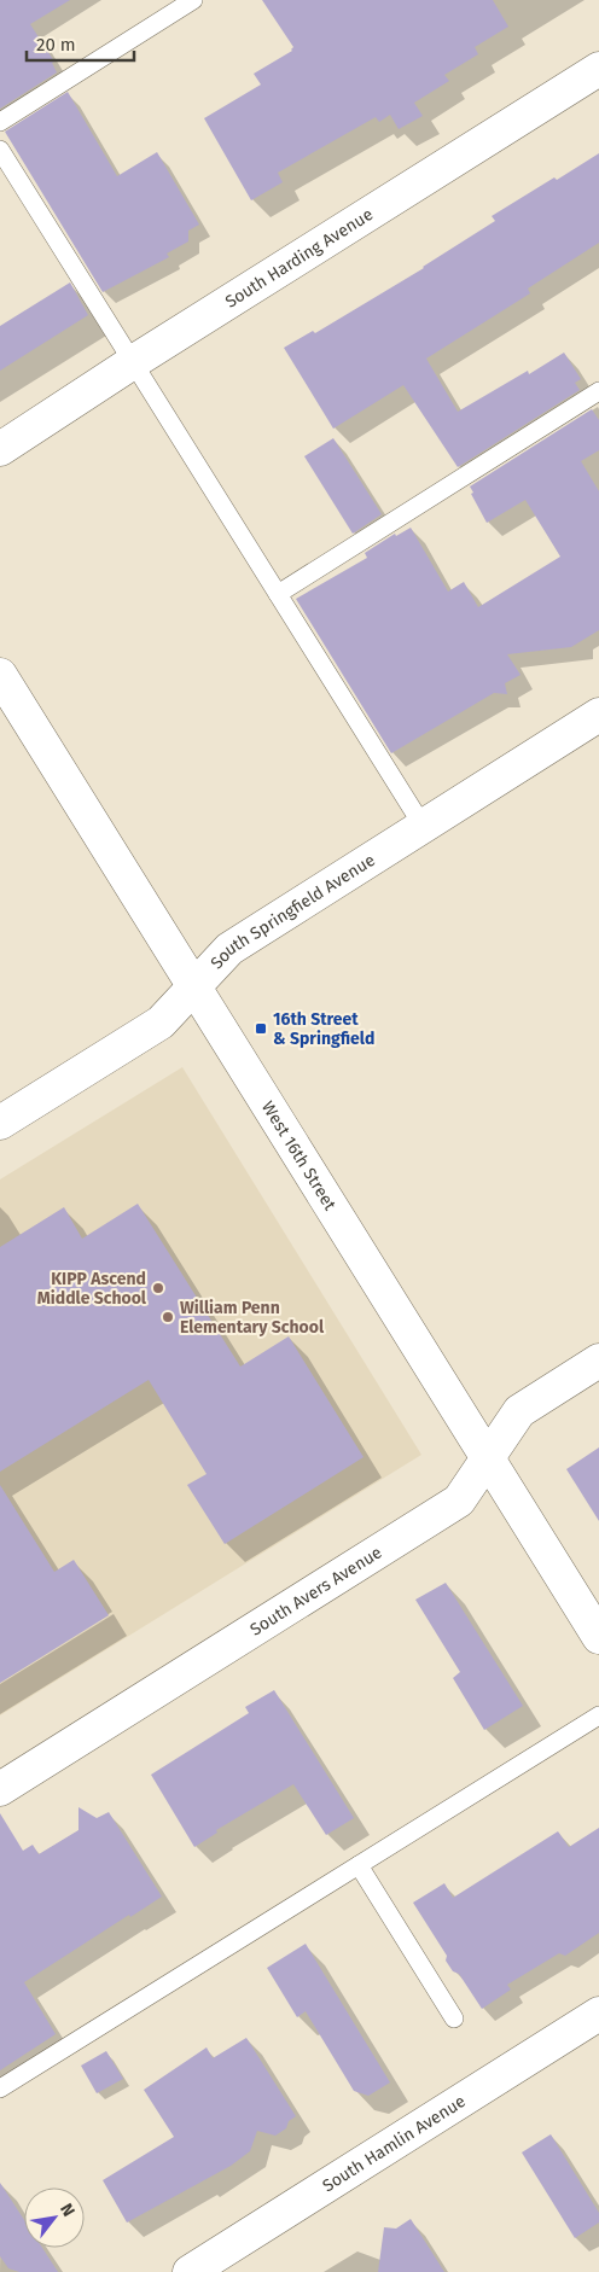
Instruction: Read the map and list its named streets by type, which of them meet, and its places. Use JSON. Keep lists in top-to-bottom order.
{
  "streets": {
    "street": [
      "South Harding Avenue",
      "South Springfield Avenue",
      "West 16th Street",
      "South Avers Avenue",
      "South Hamlin Avenue"
    ]
  },
  "crossings": [
    ["South Springfield Avenue", "West 16th Street"],
    ["West 16th Street", "South Avers Avenue"]
  ],
  "places": {
    "transit": ["16th Street & Springfield"],
    "other": ["KIPP Ascend Middle School", "William Penn Elementary School"]
  },
  "scale_bar": "20 m",
  "north": "top right"
}
